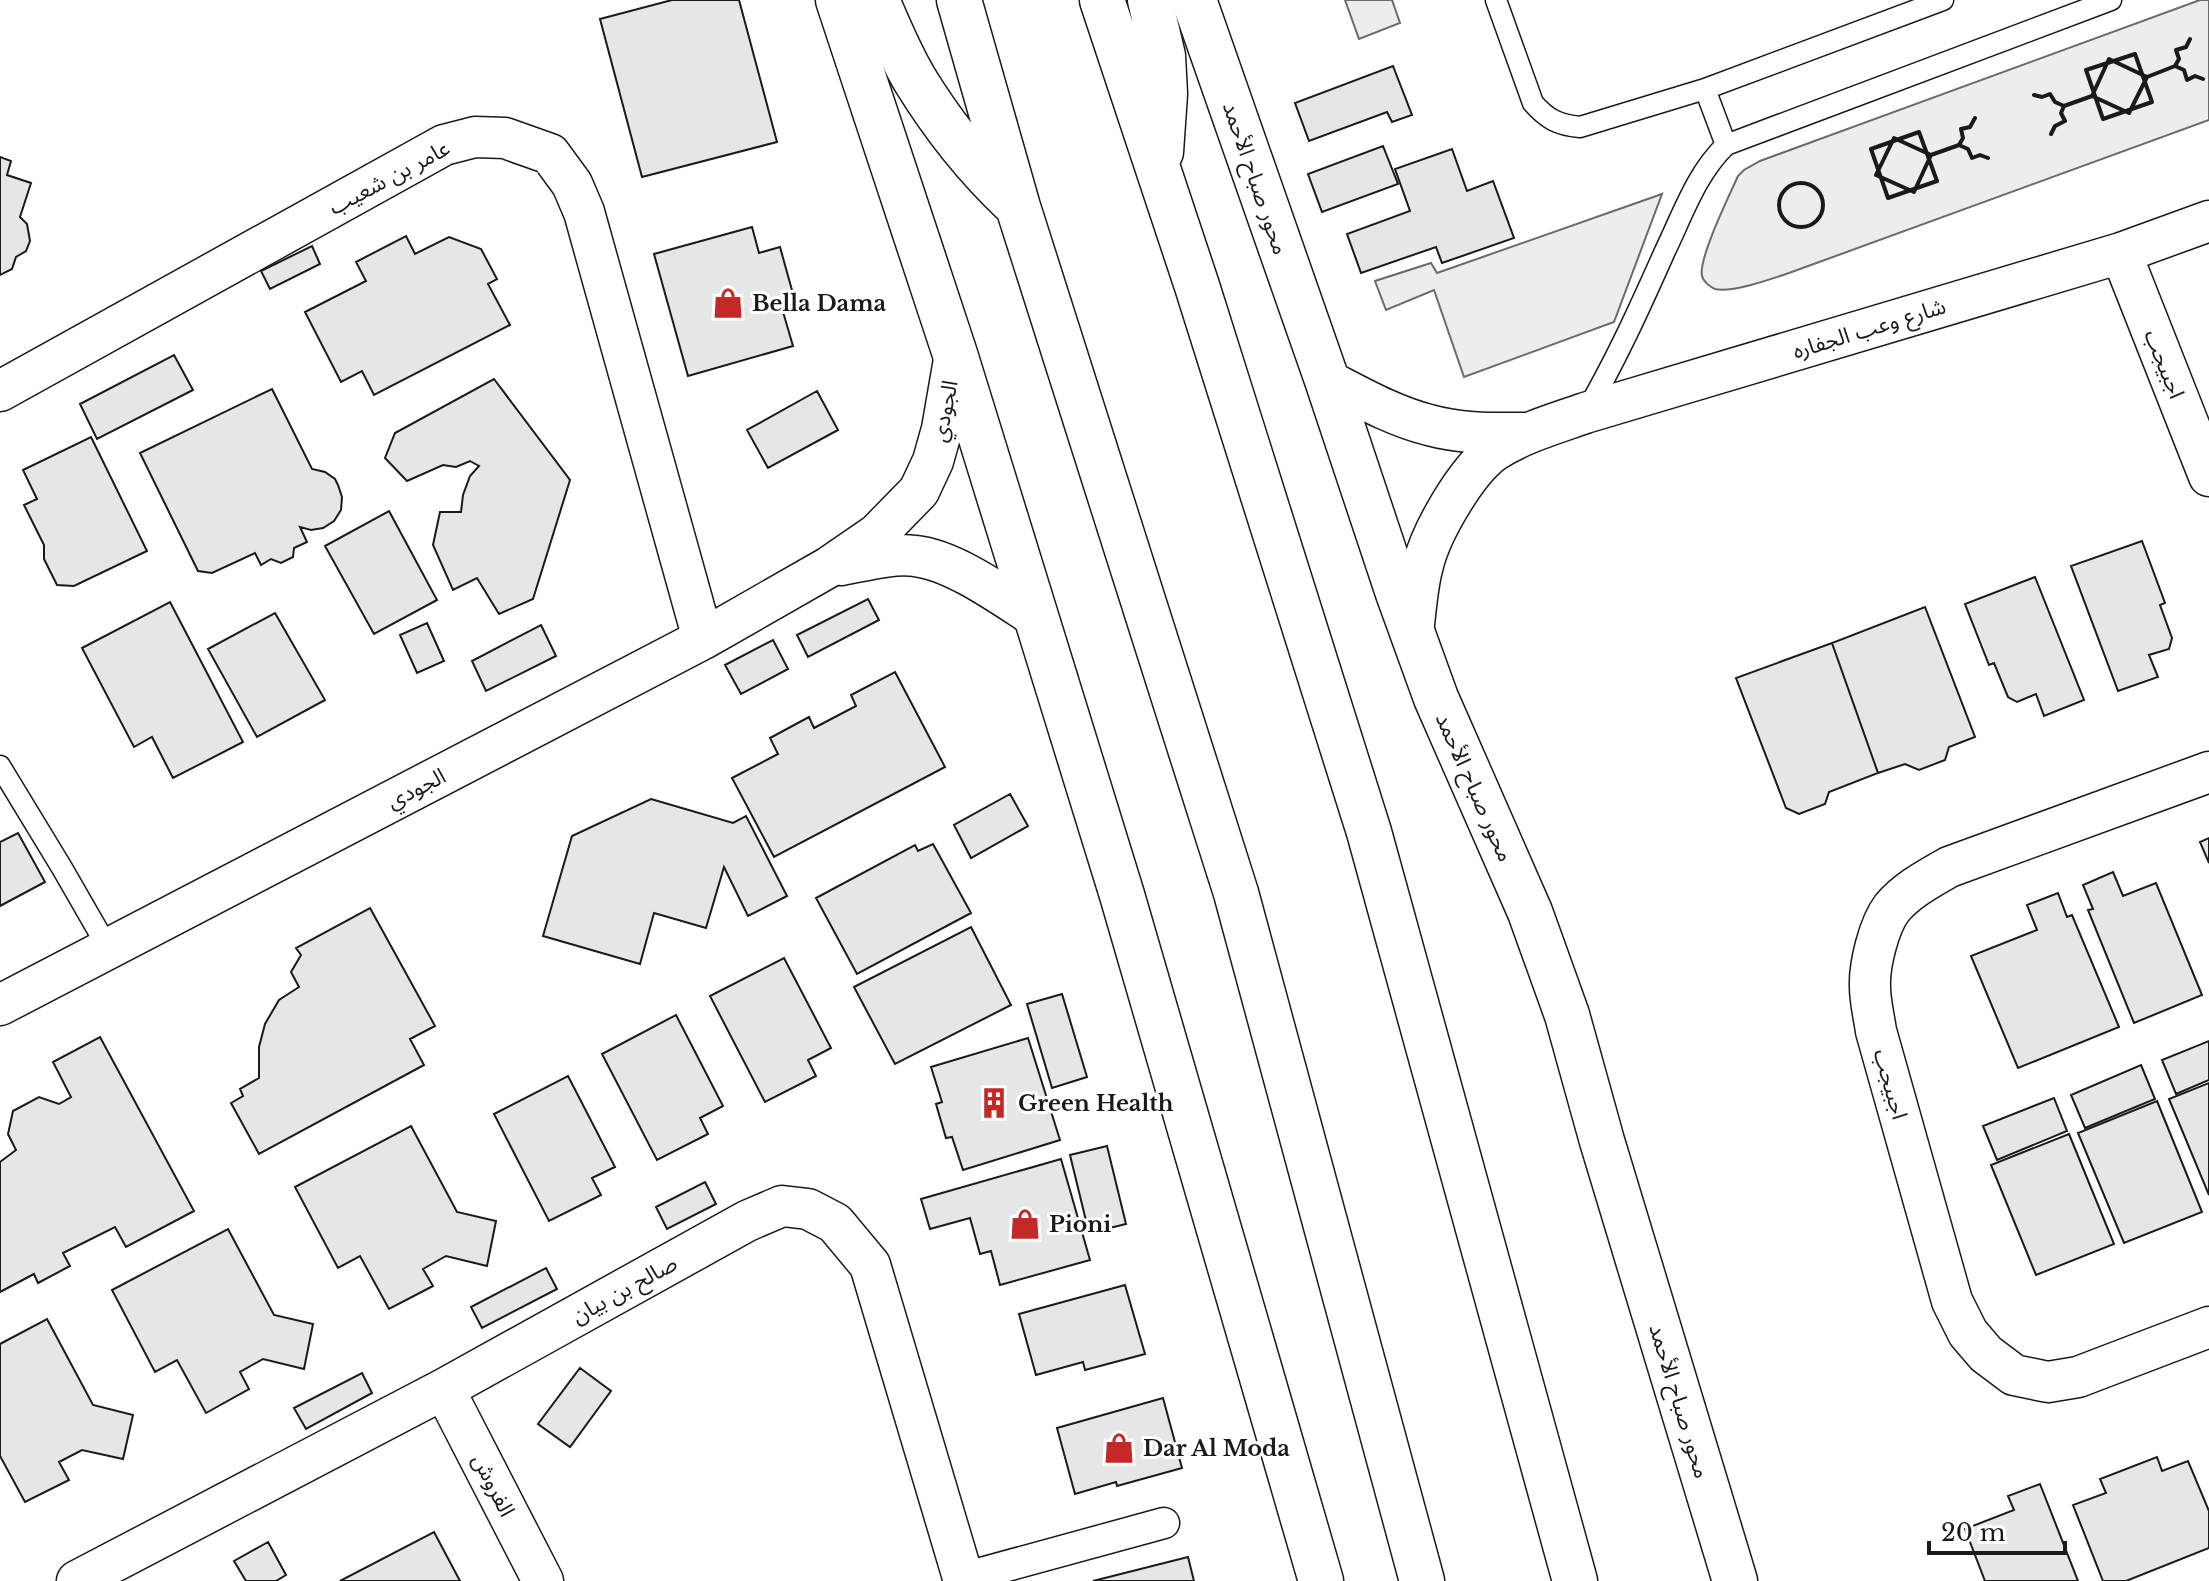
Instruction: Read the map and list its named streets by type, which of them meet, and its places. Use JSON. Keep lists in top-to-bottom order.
{
  "streets": {
    "main road": ["محور صباح الأحمد"],
    "street": [
      "عامر بن شعيب",
      "شارع وعب الجفاره",
      "اجبيجب",
      "الجودي",
      "صالح بن بيان",
      "الفروش"
    ]
  },
  "crossings": [
    ["عامر بن شعيب", "الجودي"],
    ["محور صباح الأحمد", "شارع وعب الجفاره"],
    ["شارع وعب الجفاره", "اجبيجب"],
    ["صالح بن بيان", "الفروش"]
  ],
  "places": {
    "shop": ["Bella Dama", "Pioni", "Dar Al Moda"],
    "building": ["Green Health"]
  },
  "scale_bar": "20 m"
}
